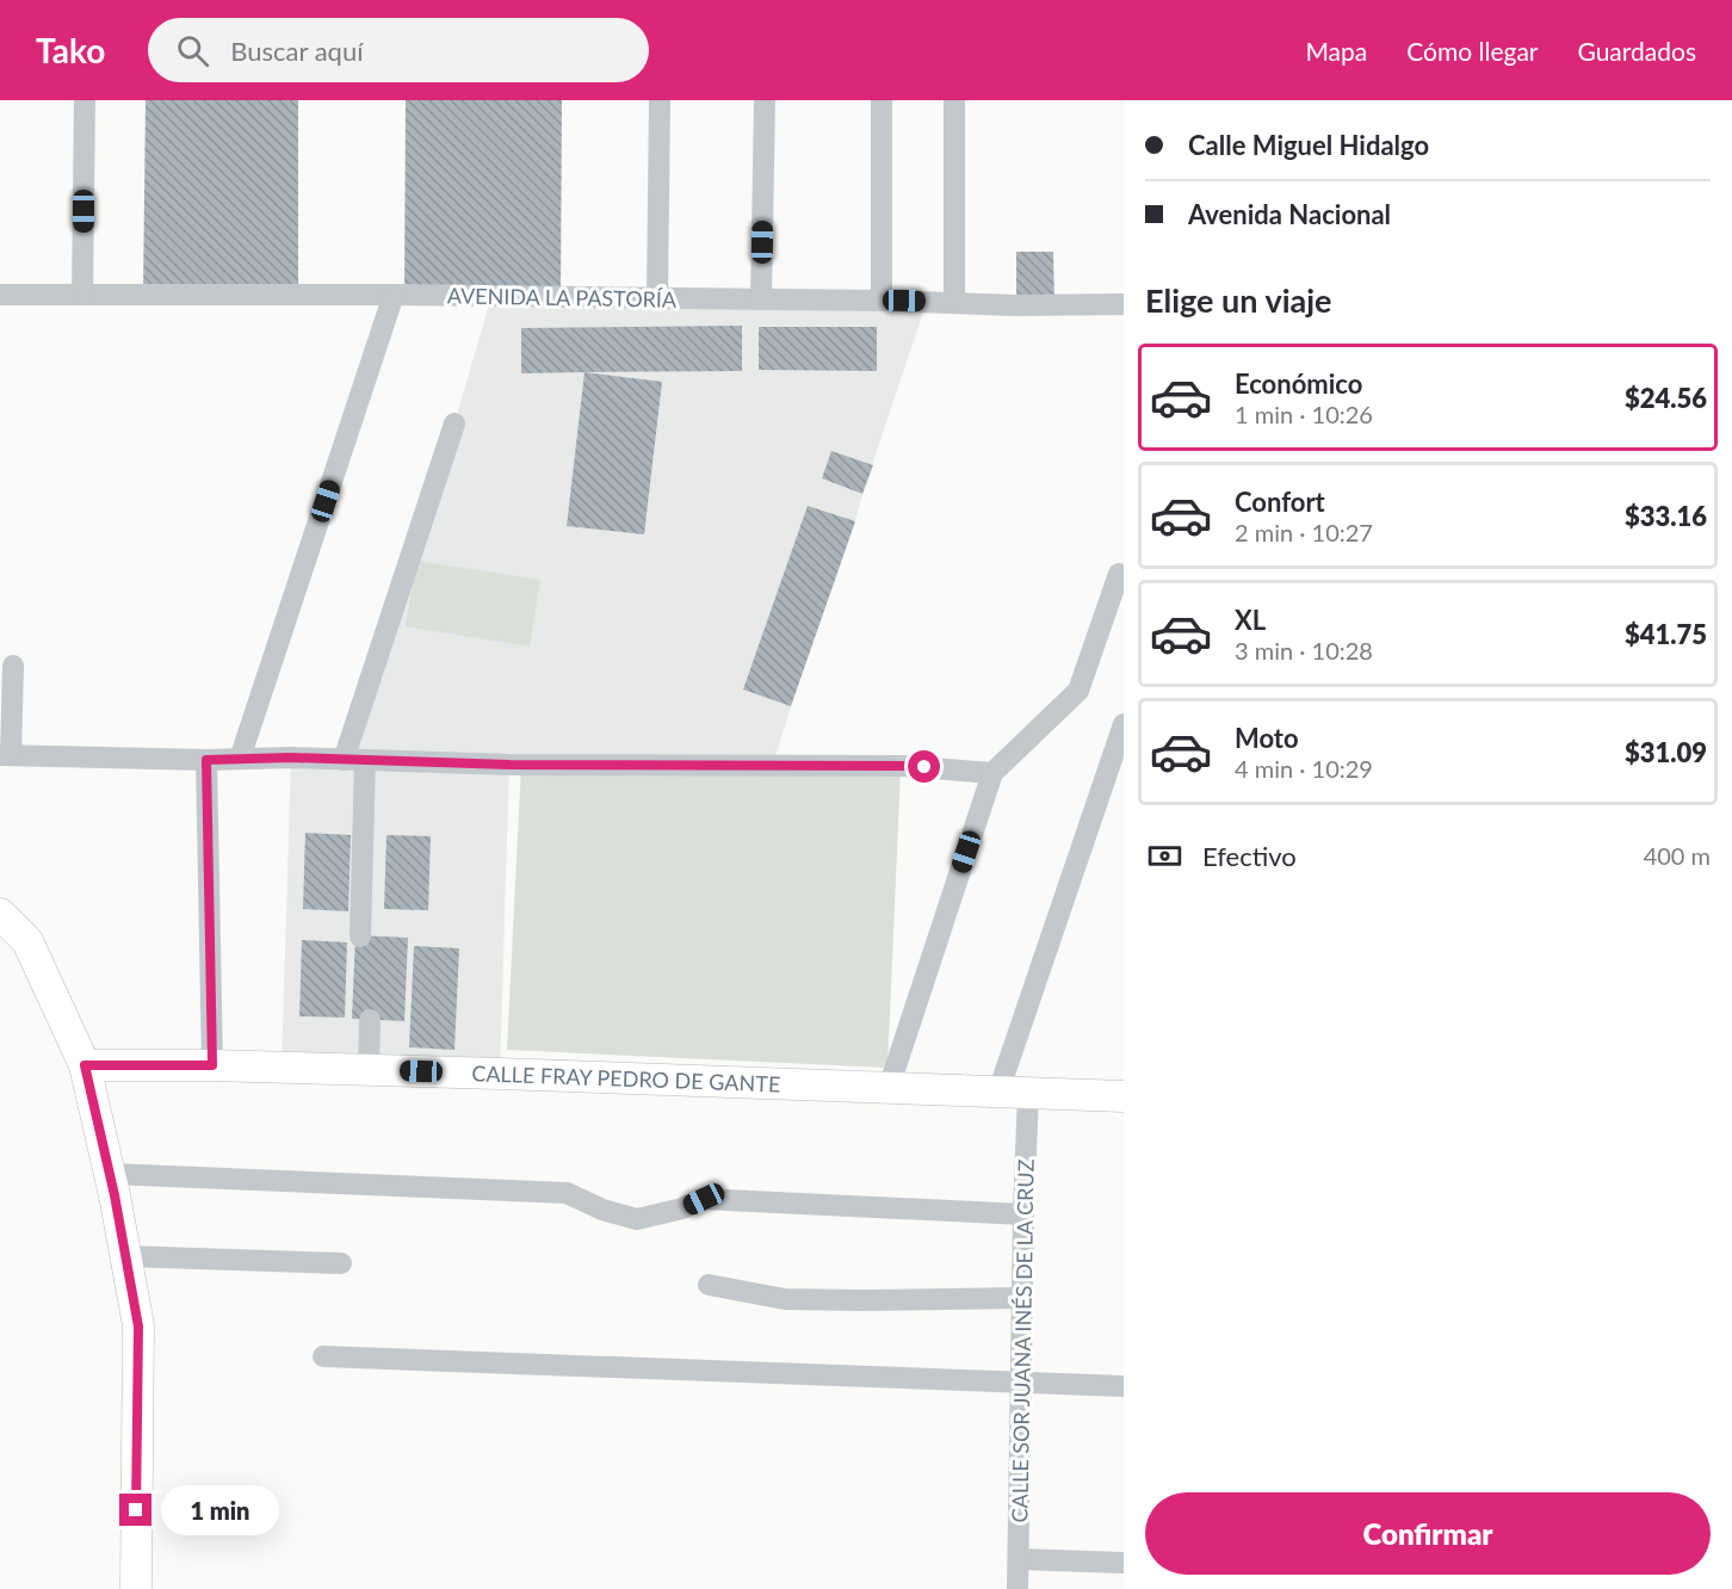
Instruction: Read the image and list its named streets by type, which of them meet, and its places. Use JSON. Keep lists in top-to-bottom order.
{
  "streets": {
    "street": ["AVENIDA LA PASTORÍA", "CALLE FRAY PEDRO DE GANTE", "CALLE SOR JUANA INÉS DE LA CRUZ"]
  },
  "crossings": [
    ["CALLE FRAY PEDRO DE GANTE", "CALLE SOR JUANA INÉS DE LA CRUZ"]
  ],
  "page": {
    "header": "Tako",
    "search": "Buscar aquí",
    "nav": ["Mapa", "Cómo llegar", "Guardados"],
    "banner": ["Calle Miguel Hidalgo", "Avenida Nacional"],
    "heading": "Elige un viaje",
    "list": [
      {
        "name": "Económico",
        "note": "1 min · 10:26",
        "value": "$24.56"
      },
      {
        "name": "Confort",
        "note": "2 min · 10:27",
        "value": "$33.16"
      },
      {
        "name": "XL",
        "note": "3 min · 10:28",
        "value": "$41.75"
      },
      {
        "name": "Moto",
        "note": "4 min · 10:29",
        "value": "$31.09"
      }
    ],
    "pay": ["Efectivo", "400 m"],
    "buttons": "Confirmar",
    "bubble": "1 min"
  }
}
